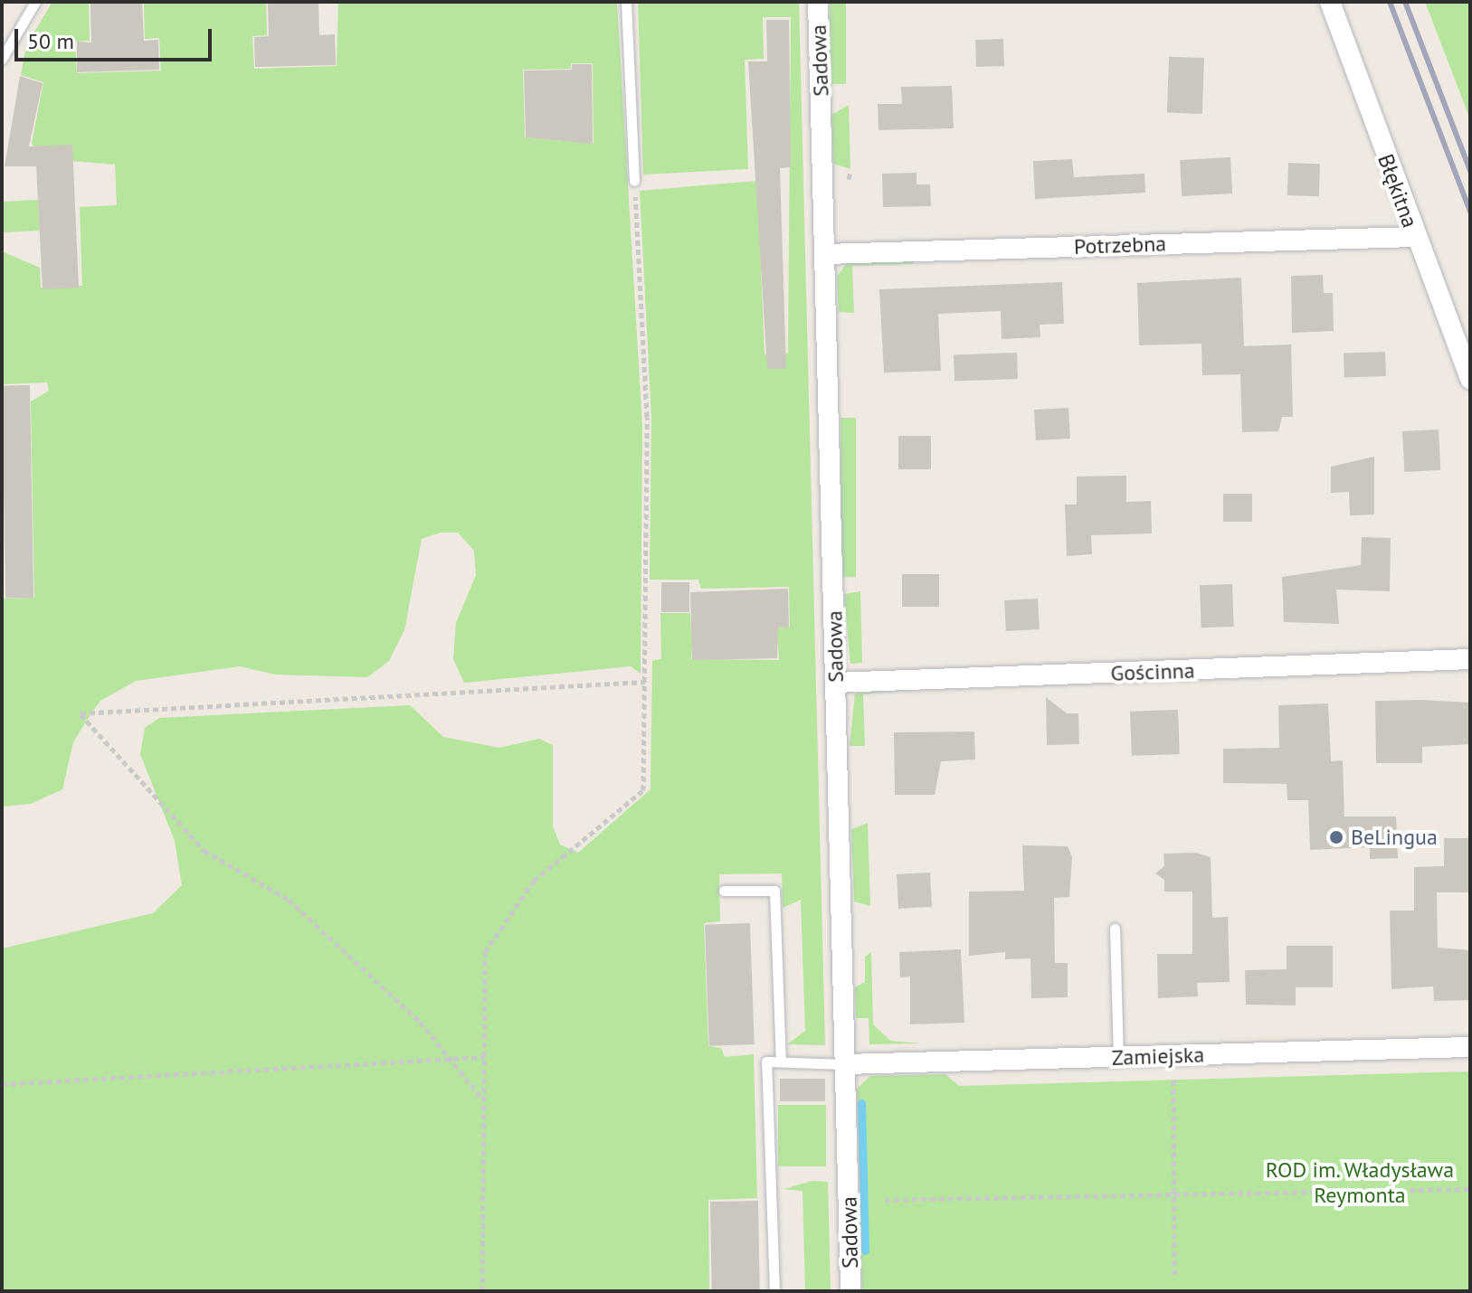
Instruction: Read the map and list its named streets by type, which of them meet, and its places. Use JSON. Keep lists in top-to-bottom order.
{
  "streets": {
    "street": [
      "Sadowa",
      "Błękitna",
      "Potrzebna",
      "Gościnna",
      "Zamiejska"
    ]
  },
  "crossings": [
    ["Sadowa", "Potrzebna"],
    ["Sadowa", "Gościnna"],
    ["Sadowa", "Zamiejska"],
    ["Błękitna", "Potrzebna"]
  ],
  "parks": ["ROD im. Władysława Reymonta"],
  "places": ["BeLingua"],
  "scale_bar": "50 m"
}
